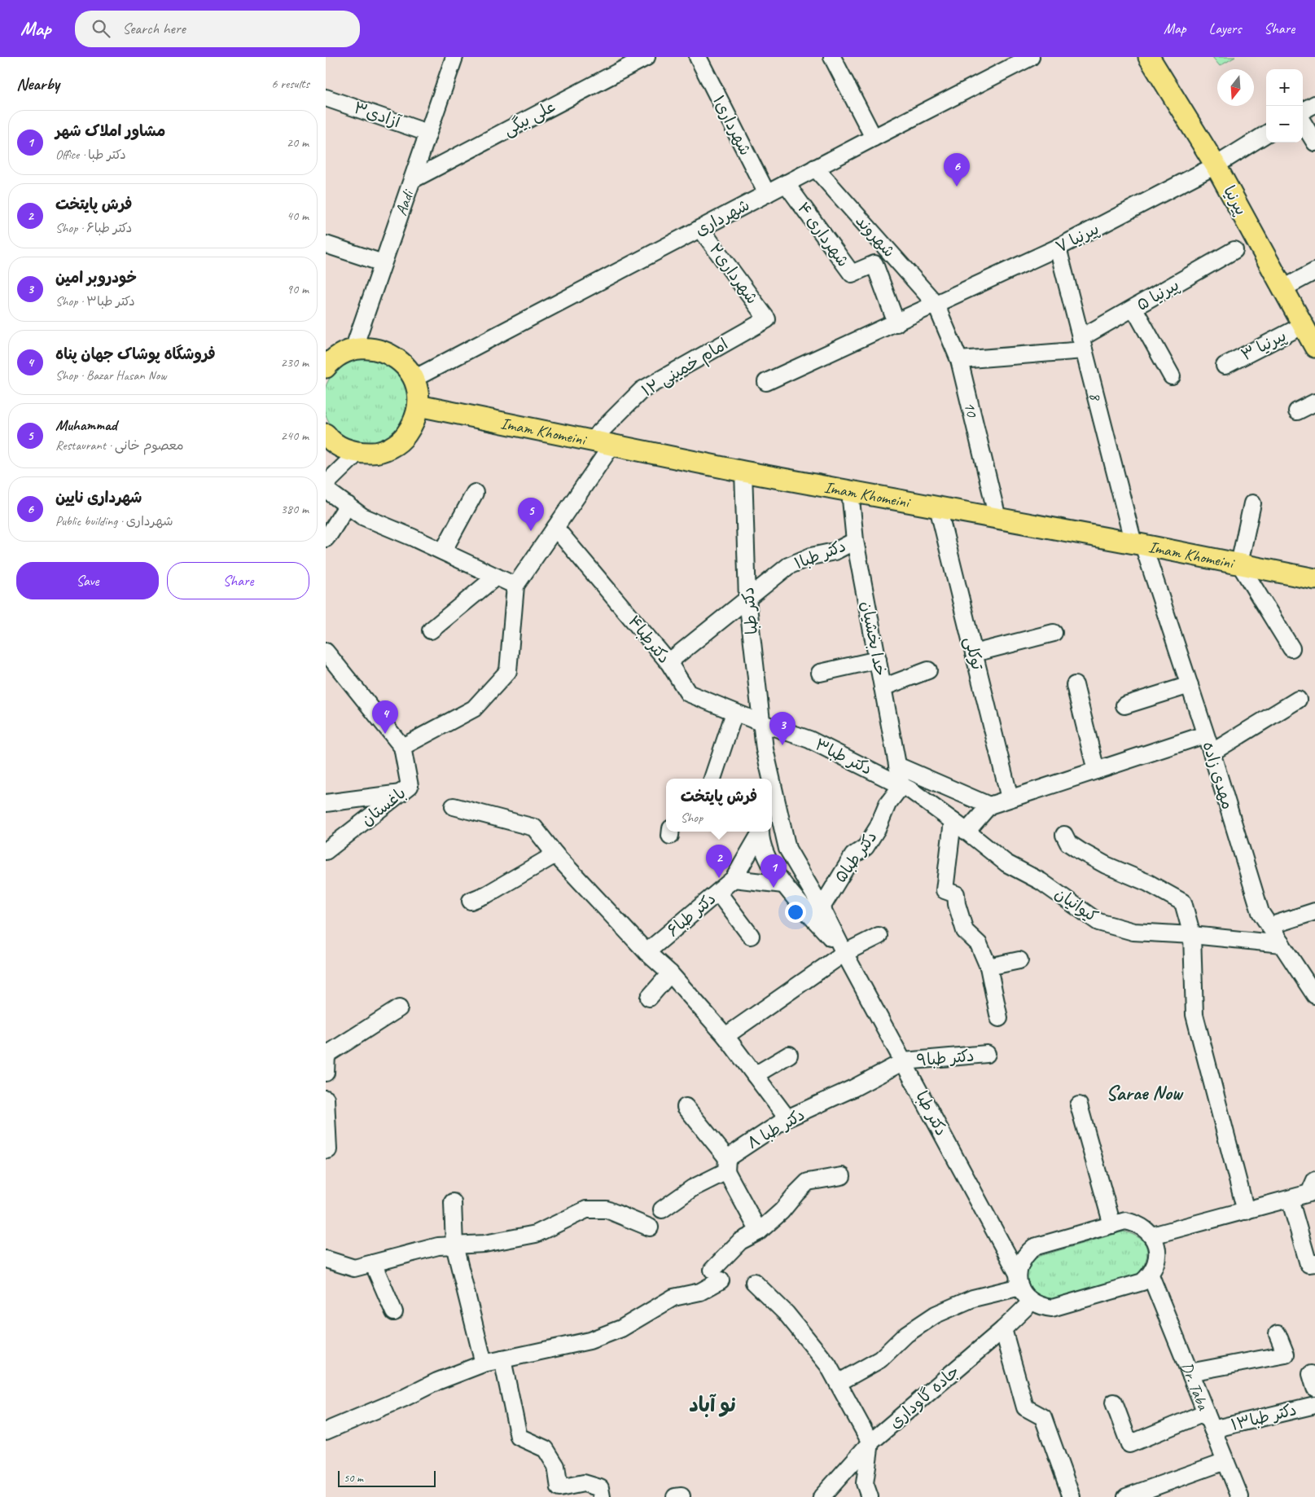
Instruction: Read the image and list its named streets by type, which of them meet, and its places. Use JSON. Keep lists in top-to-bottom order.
{
  "streets": {
    "main road": ["پیرنیا", "Imam Khomeini"],
    "street": [
      "آزادی۳",
      "علی بیگی",
      "شهرداری۱",
      "Aadi",
      "شهرداری",
      "شهرداری ۴",
      "شهروند",
      "پیرنیا ۷",
      "شهرداری۲",
      "پیرنیا ۵",
      "پیرنیا ۳",
      "امام خمینی ۱۲",
      "8",
      "10",
      "دکتر طبا۱",
      "دکتر طبا",
      "خدا بخشیان",
      "دکترطبا۴",
      "توکلی",
      "دکتر طبا۳",
      "مهدی زاده",
      "باغستان",
      "دکتر طبا۵",
      "کیوانیان",
      "دکتر طبا۶",
      "دکتر طبا۹",
      "دکتر طبا ۸",
      "Dr. Taba",
      "جاده گاوداری",
      "دکتر طبا۱۳"
    ]
  },
  "crossings": [
    ["آزادی۳", "Aadi"],
    ["علی بیگی", "Aadi"],
    ["شهرداری۱", "شهرداری"],
    ["پیرنیا", "پیرنیا ۷"],
    ["پیرنیا", "پیرنیا ۳"],
    ["شهرداری", "شهرداری ۴"],
    ["شهرداری", "شهروند"],
    ["شهرداری", "شهرداری۲"],
    ["شهرداری ۴", "پیرنیا ۷"],
    ["شهروند", "پیرنیا ۷"],
    ["شهروند", "10"],
    ["پیرنیا ۷", "8"],
    ["پیرنیا ۷", "10"],
    ["شهرداری۲", "امام خمینی ۱۲"],
    ["پیرنیا ۵", "8"],
    ["امام خمینی ۱۲", "Imam Khomeini"],
    ["8", "Imam Khomeini"],
    ["8", "مهدی زاده"],
    ["10", "Imam Khomeini"],
    ["Imam Khomeini", "دکتر طبا"],
    ["Imam Khomeini", "خدا بخشیان"],
    ["Imam Khomeini", "توکلی"],
    ["Imam Khomeini", "مهدی زاده"],
    ["دکتر طبا۱", "دکتر طبا"],
    ["دکتر طبا۱", "خدا بخشیان"],
    ["دکتر طبا۱", "دکترطبا۴"],
    ["دکتر طبا", "دکترطبا۴"],
    ["دکتر طبا", "دکتر طبا۳"],
    ["دکتر طبا", "دکتر طبا۵"],
    ["دکتر طبا", "دکتر طبا۹"],
    ["دکتر طبا", "دکتر طبا ۸"],
    ["دکتر طبا", "جاده گاوداری"],
    ["خدا بخشیان", "دکتر طبا۳"],
    ["خدا بخشیان", "دکتر طبا۵"],
    ["خدا بخشیان", "کیوانیان"],
    ["دکترطبا۴", "دکتر طبا۳"],
    ["دکتر طبا۳", "دکتر طبا۵"],
    ["دکتر طبا۳", "کیوانیان"],
    ["مهدی زاده", "کیوانیان"],
    ["دکتر طبا۵", "کیوانیان"],
    ["دکتر طبا۹", "دکتر طبا ۸"],
    ["Dr. Taba", "دکتر طبا۱۳"]
  ],
  "districts": ["Sarae Now", "نو آباد"],
  "scale_bar": "50 m",
  "north": "bottom",
  "page": {
    "header": "Map",
    "search": "Search here",
    "nav": ["Map", "Layers", "Share"],
    "heading": ["Nearby", "6 results"],
    "map_buttons": ["+", "−"],
    "list": [
      {
        "mark": "1",
        "name": "مشاور املاک شهر",
        "note": "Office · دکتر طبا",
        "value": "20 m"
      },
      {
        "mark": "2",
        "name": "فرش پایتخت",
        "note": "Shop · دکتر طبا۶",
        "value": "40 m"
      },
      {
        "mark": "3",
        "name": "خودروبر امین",
        "note": "Shop · دکتر طبا۳",
        "value": "90 m"
      },
      {
        "mark": "4",
        "name": "فروشگاه پوشاک جهان پناه",
        "note": "Shop · Bazar Hasan Now",
        "value": "230 m"
      },
      {
        "mark": "5",
        "name": "Muhammad",
        "note": "Restaurant · معصوم خانی",
        "value": "240 m"
      },
      {
        "mark": "6",
        "name": "شهرداری نایین",
        "note": "Public building · شهرداری",
        "value": "380 m"
      }
    ],
    "pins": [
      "6",
      "5",
      "4",
      "3",
      "2",
      "1"
    ],
    "buttons": ["Save", "Share"],
    "popup": ["فرش پایتخت", "Shop"],
    "scale": "50 m"
  }
}
